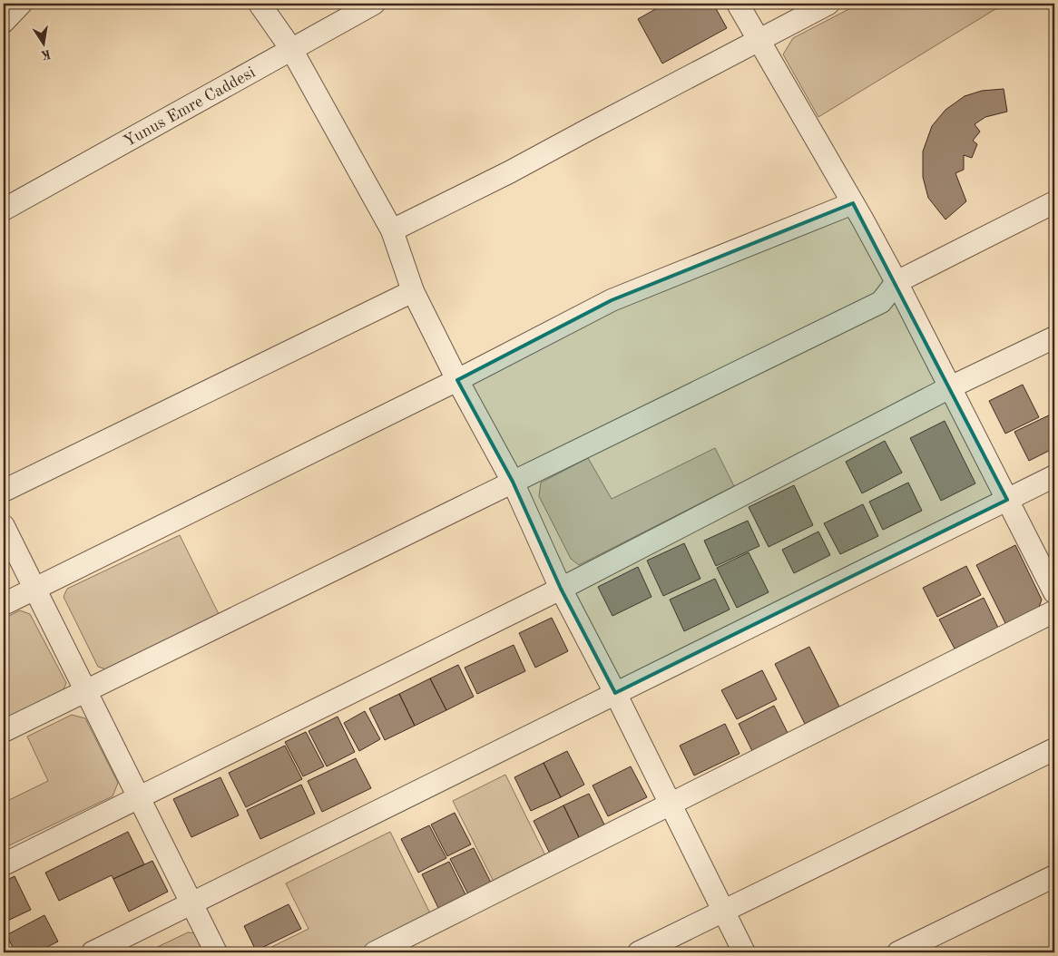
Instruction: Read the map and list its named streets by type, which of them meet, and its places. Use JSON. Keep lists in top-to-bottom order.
{
  "streets": {
    "street": ["Yunus Emre Caddesi"]
  },
  "north": "bottom"
}
